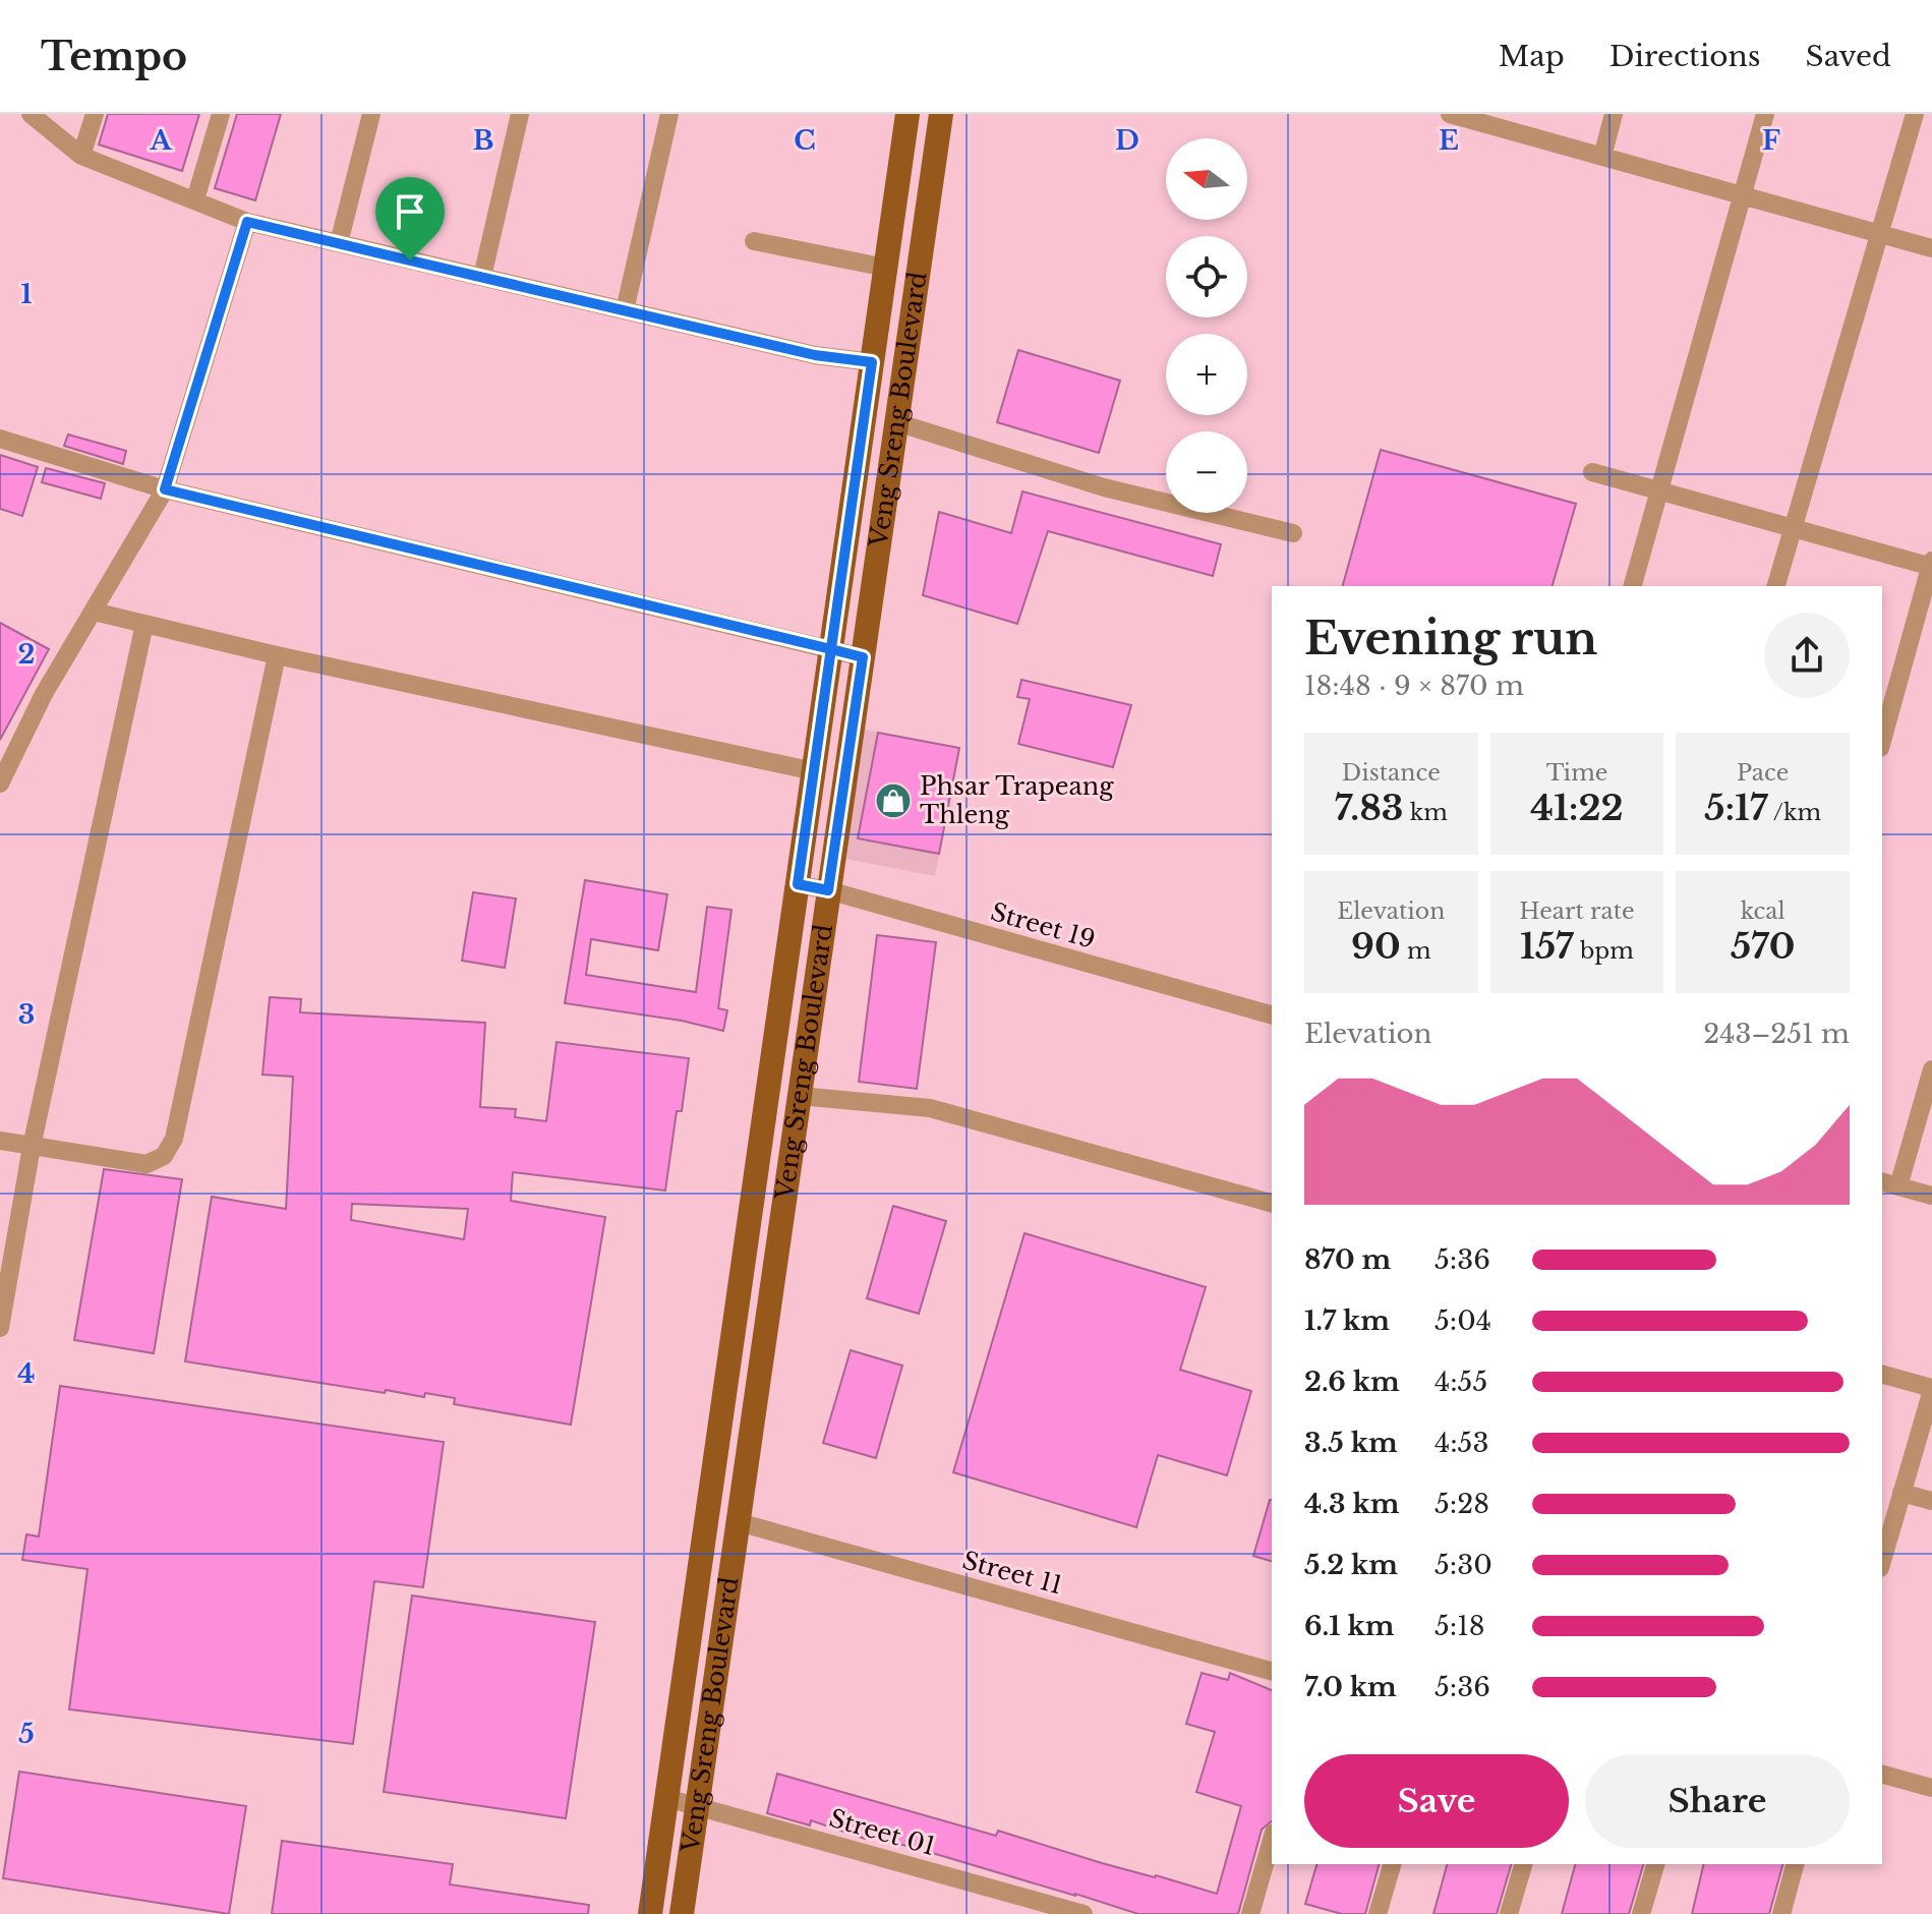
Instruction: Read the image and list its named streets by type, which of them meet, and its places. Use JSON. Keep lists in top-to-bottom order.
{
  "streets": {
    "main road": ["Veng Sreng Boulevard"],
    "street": ["Street 19", "Street 11", "Street 01"]
  },
  "crossings": [
    ["Veng Sreng Boulevard", "Street 19"],
    ["Veng Sreng Boulevard", "Street 11"],
    ["Veng Sreng Boulevard", "Street 01"]
  ],
  "places": {
    "shop": ["Phsar Trapeang Thleng"]
  },
  "north": "left",
  "page": {
    "header": "Tempo",
    "nav": ["Map", "Directions", "Saved"],
    "map_buttons": ["+", "−"],
    "heading": ["Evening run", "18:48 · 9 × 870 m"],
    "stats": [
      ["Distance", "7.83 km"],
      ["Time", "41:22"],
      ["Pace", "5:17 /km"],
      ["Elevation", "90 m"],
      ["Heart rate", "157 bpm"],
      ["kcal", "570"]
    ],
    "chart": ["Elevation", "243–251 m"],
    "list": [
      {
        "name": "870 m",
        "note": "5:36"
      },
      {
        "name": "1.7 km",
        "note": "5:04"
      },
      {
        "name": "2.6 km",
        "note": "4:55"
      },
      {
        "name": "3.5 km",
        "note": "4:53"
      },
      {
        "name": "4.3 km",
        "note": "5:28"
      },
      {
        "name": "5.2 km",
        "note": "5:30"
      },
      {
        "name": "6.1 km",
        "note": "5:18"
      },
      {
        "name": "7.0 km",
        "note": "5:36"
      }
    ],
    "buttons": ["Save", "Share"]
  },
  "grid": {
    "columns": [
      "A",
      "B",
      "C",
      "D",
      "E",
      "F"
    ],
    "rows": [
      "1",
      "2",
      "3",
      "4",
      "5"
    ]
  }
}
